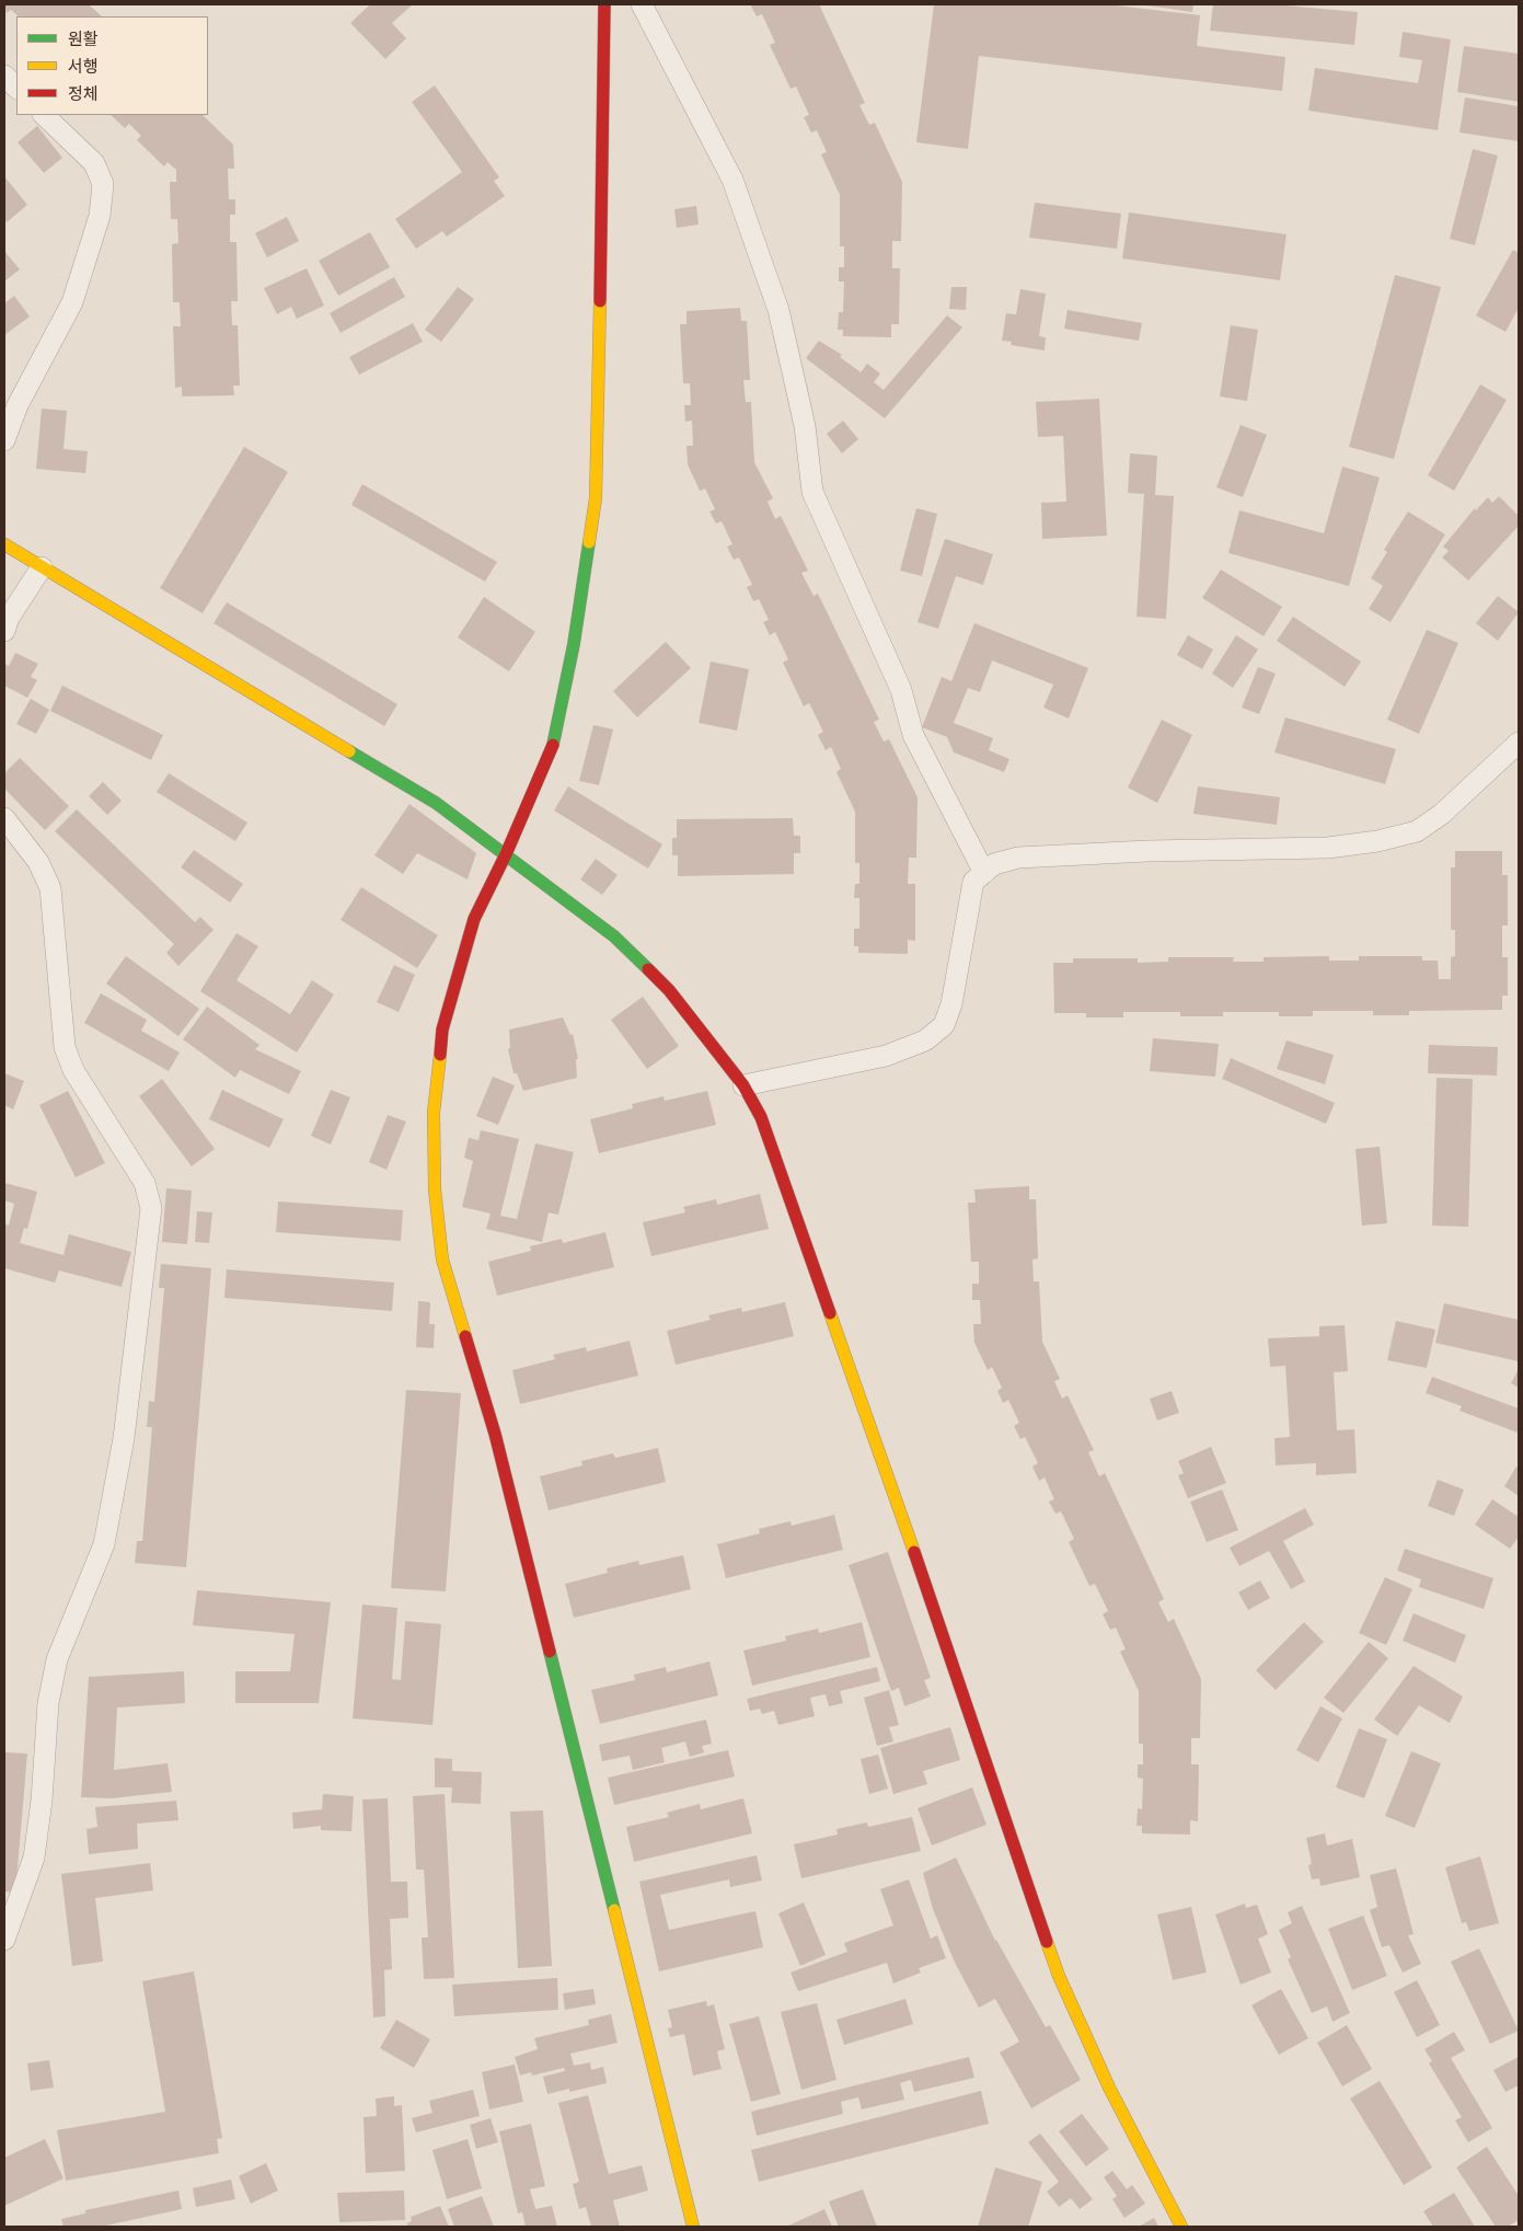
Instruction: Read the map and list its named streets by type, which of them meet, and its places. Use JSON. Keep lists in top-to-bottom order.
{
  "legend": ["원활", "서행", "정체"]
}
